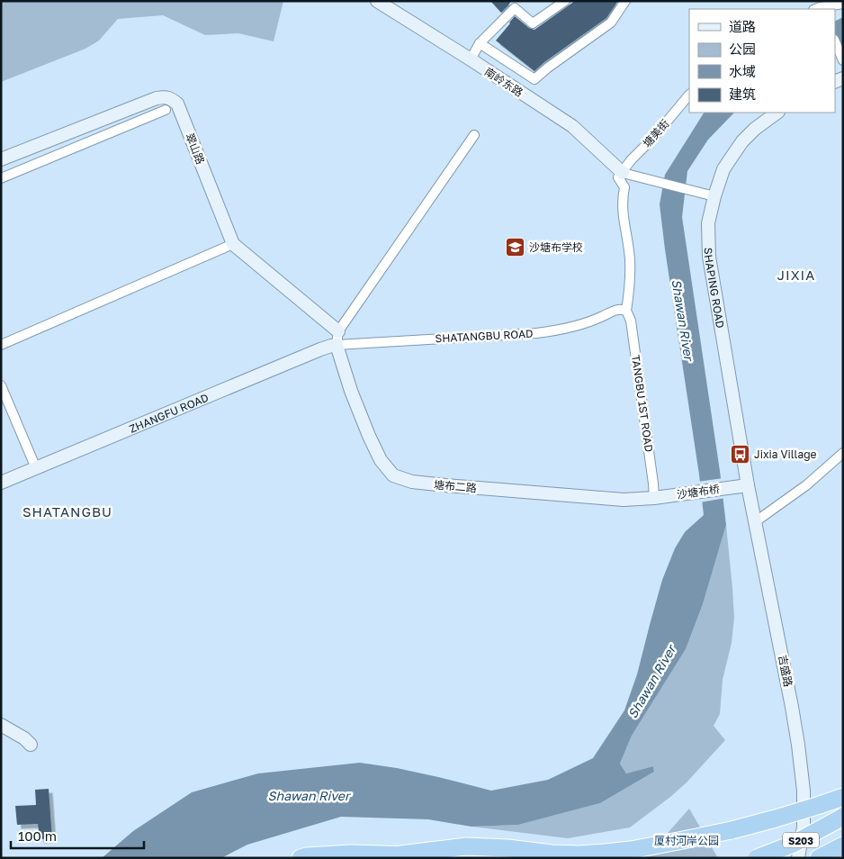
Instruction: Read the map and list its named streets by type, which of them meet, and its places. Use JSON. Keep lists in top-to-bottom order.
{
  "streets": {
    "highway": ["S203"],
    "street": [
      "南岭东路",
      "塘美街",
      "翠山路",
      "SHAPING ROAD",
      "SHATANGBU ROAD",
      "TANGBU 1ST ROAD",
      "ZHANGFU ROAD",
      "塘布二路",
      "沙塘布桥",
      "吉盛路"
    ]
  },
  "crossings": [
    ["南岭东路", "塘美街"],
    ["SHAPING ROAD", "沙塘布桥"],
    ["SHAPING ROAD", "吉盛路"],
    ["SHATANGBU ROAD", "TANGBU 1ST ROAD"],
    ["SHATANGBU ROAD", "ZHANGFU ROAD"],
    ["SHATANGBU ROAD", "塘布二路"],
    ["TANGBU 1ST ROAD", "塘布二路"],
    ["TANGBU 1ST ROAD", "沙塘布桥"],
    ["ZHANGFU ROAD", "塘布二路"],
    ["塘布二路", "沙塘布桥"],
    ["沙塘布桥", "吉盛路"]
  ],
  "districts": ["JIXIA", "SHATANGBU"],
  "water": ["Shawan River"],
  "parks": ["厦村河岸公园"],
  "places": {
    "school or university": ["沙塘布学校"],
    "bus stop": ["Jixia Village"]
  },
  "legend": [
    "道路",
    "公园",
    "水域",
    "建筑"
  ],
  "scale_bar": "100 m"
}
